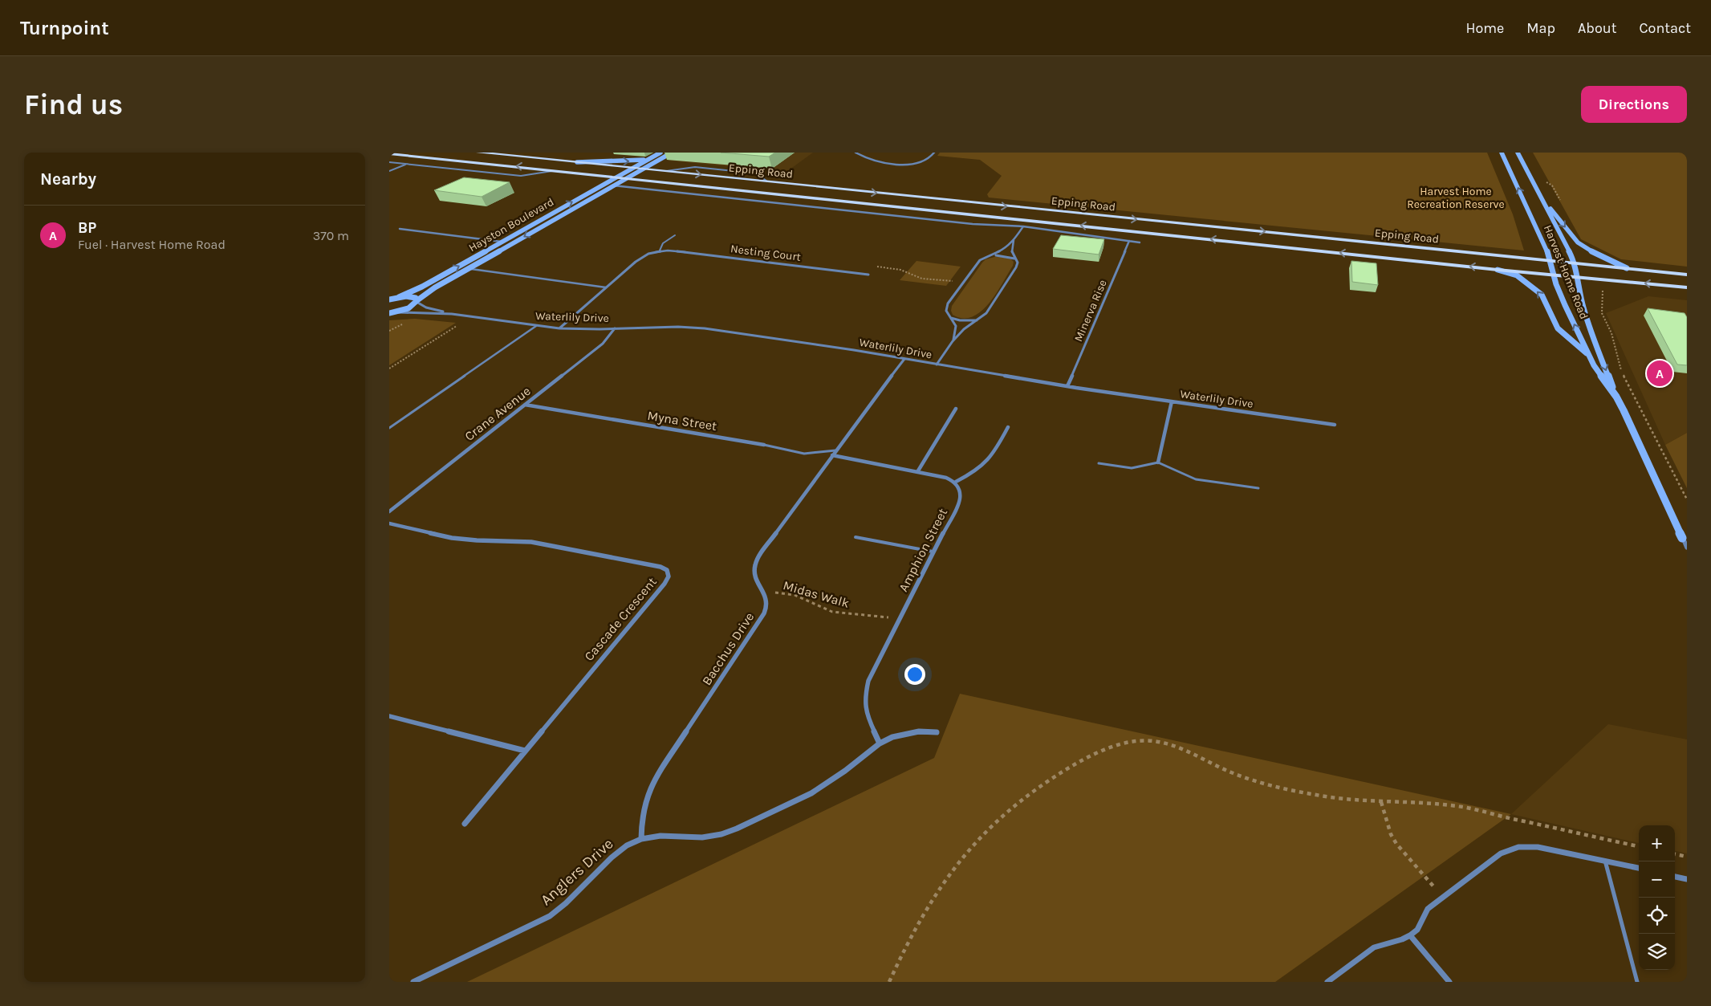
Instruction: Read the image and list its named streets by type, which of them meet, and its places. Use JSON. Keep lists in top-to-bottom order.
{
  "streets": {
    "main road": ["Epping Road"],
    "street": [
      "Hayston Boulevard",
      "Nesting Court",
      "Harvest Home Road",
      "Minerva Rise",
      "Waterlily Drive",
      "Crane Avenue",
      "Myna Street",
      "Amphion Street",
      "Cascade Crescent",
      "Bacchus Drive",
      "Anglers Drive"
    ],
    "path": ["Midas Walk"]
  },
  "crossings": [
    ["Epping Road", "Hayston Boulevard"],
    ["Epping Road", "Harvest Home Road"],
    ["Hayston Boulevard", "Waterlily Drive"],
    ["Nesting Court", "Waterlily Drive"],
    ["Minerva Rise", "Waterlily Drive"],
    ["Waterlily Drive", "Crane Avenue"],
    ["Waterlily Drive", "Bacchus Drive"],
    ["Crane Avenue", "Myna Street"],
    ["Myna Street", "Bacchus Drive"],
    ["Amphion Street", "Anglers Drive"],
    ["Midas Walk", "Bacchus Drive"],
    ["Bacchus Drive", "Anglers Drive"]
  ],
  "parks": ["Harvest Home Recreation Reserve"],
  "page": {
    "header": "Turnpoint",
    "nav": [
      "Home",
      "Map",
      "About",
      "Contact"
    ],
    "buttons": "Directions",
    "title": "Find us",
    "heading": "Nearby",
    "list": [
      {
        "mark": "A",
        "name": "BP",
        "note": "Fuel · Harvest Home Road",
        "value": "370 m"
      }
    ],
    "pins": "A",
    "map_buttons": ["+", "−"]
  }
}
